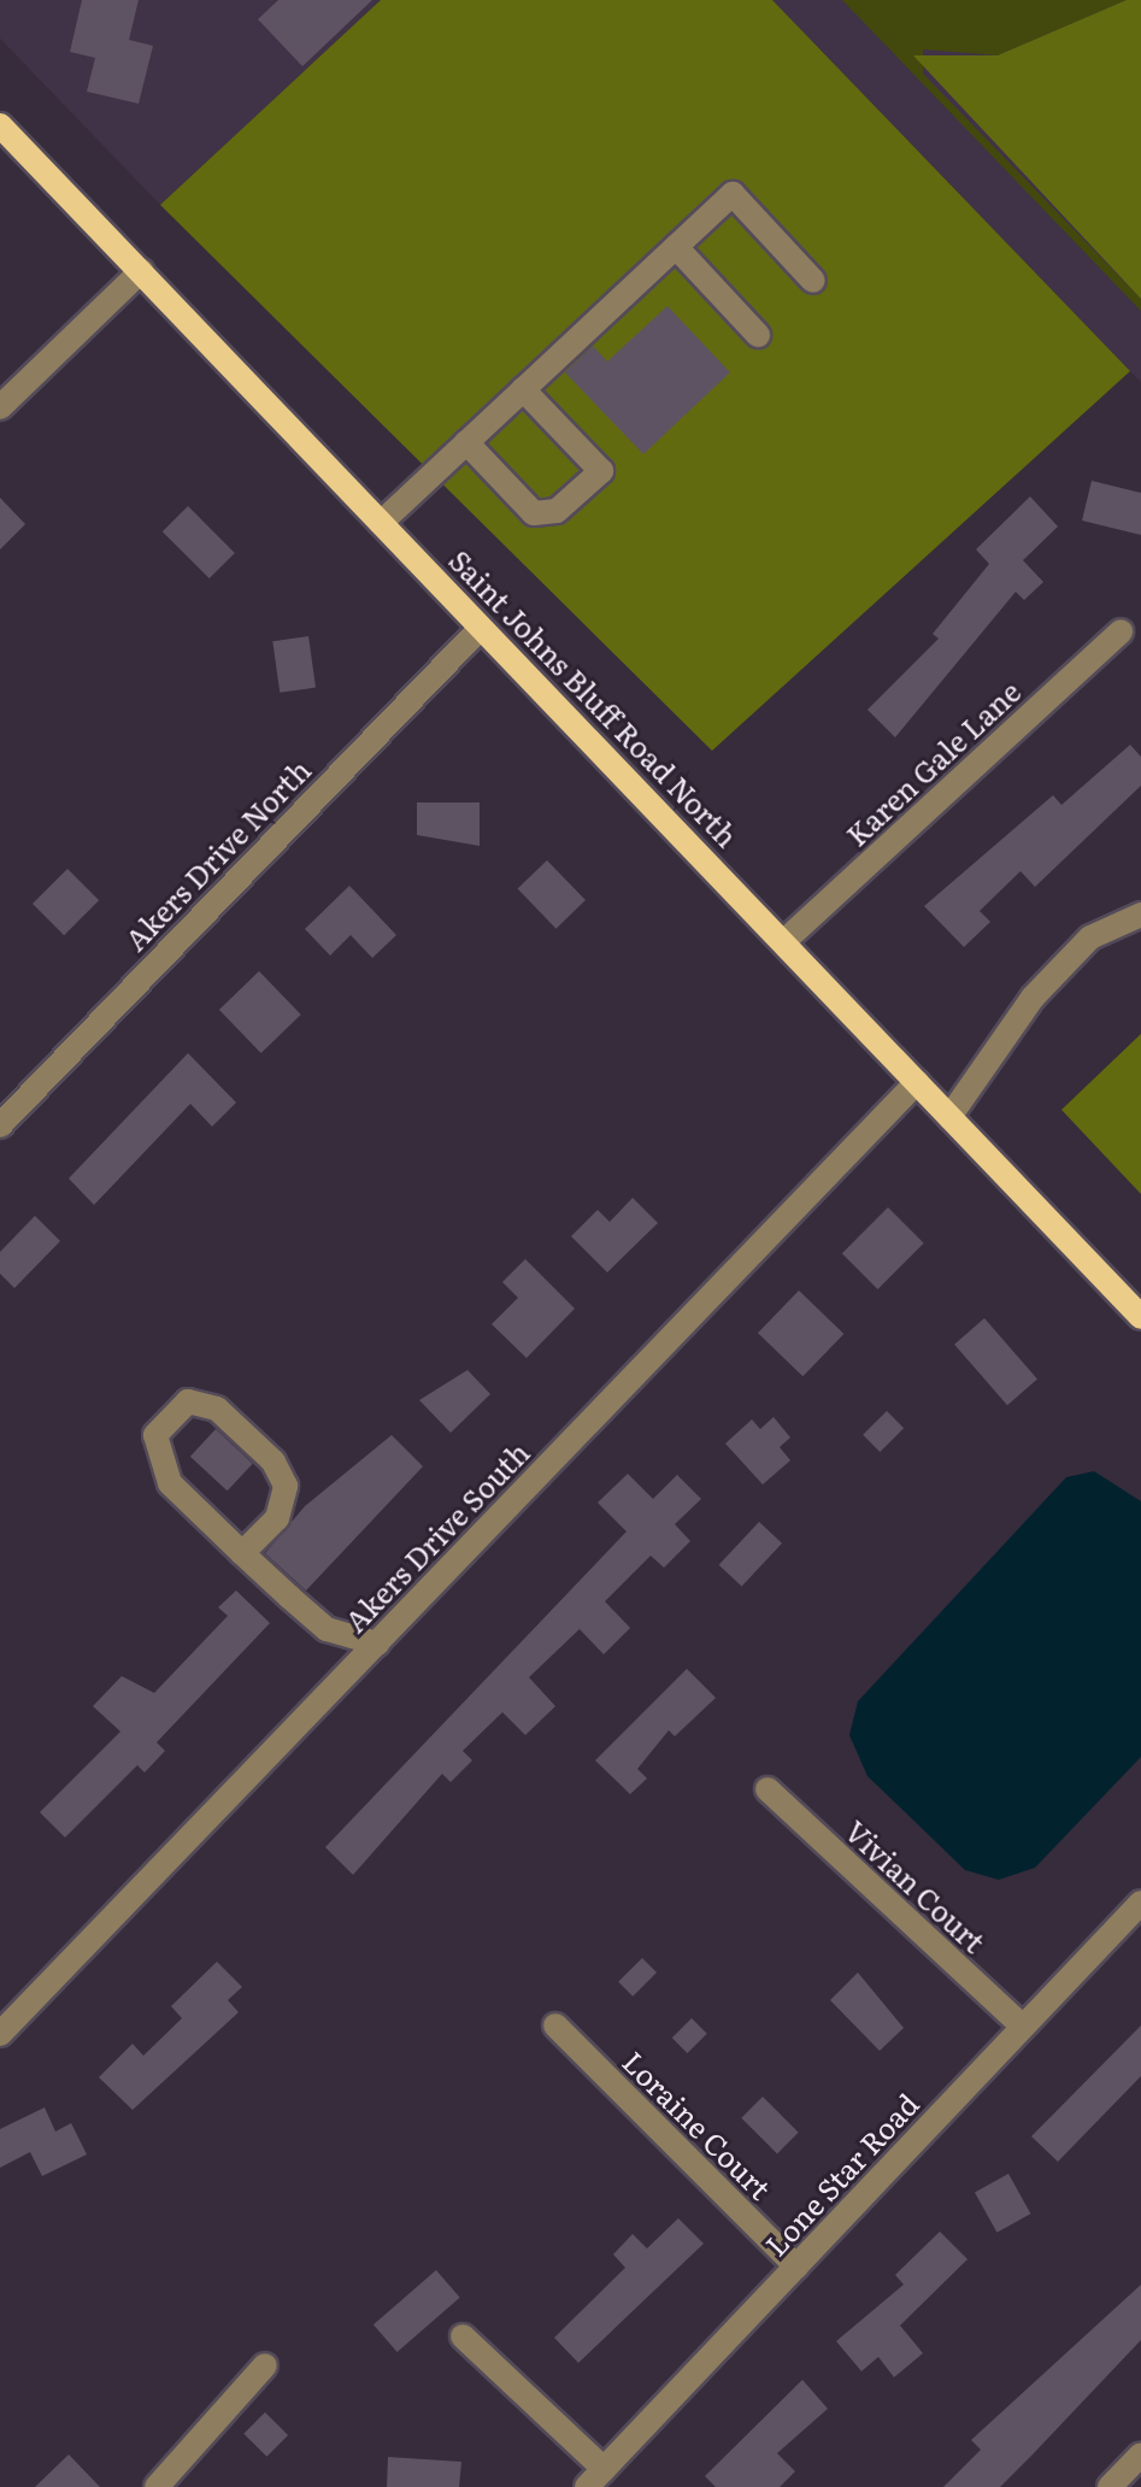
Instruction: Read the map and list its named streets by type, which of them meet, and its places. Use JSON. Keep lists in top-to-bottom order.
{
  "streets": {
    "main road": ["Saint Johns Bluff Road North"],
    "street": [
      "Karen Gale Lane",
      "Akers Drive North",
      "Akers Drive South",
      "Vivian Court",
      "Loraine Court",
      "Lone Star Road"
    ]
  },
  "crossings": [
    ["Saint Johns Bluff Road North", "Karen Gale Lane"],
    ["Saint Johns Bluff Road North", "Akers Drive North"],
    ["Saint Johns Bluff Road North", "Akers Drive South"],
    ["Vivian Court", "Lone Star Road"],
    ["Loraine Court", "Lone Star Road"]
  ]
}
